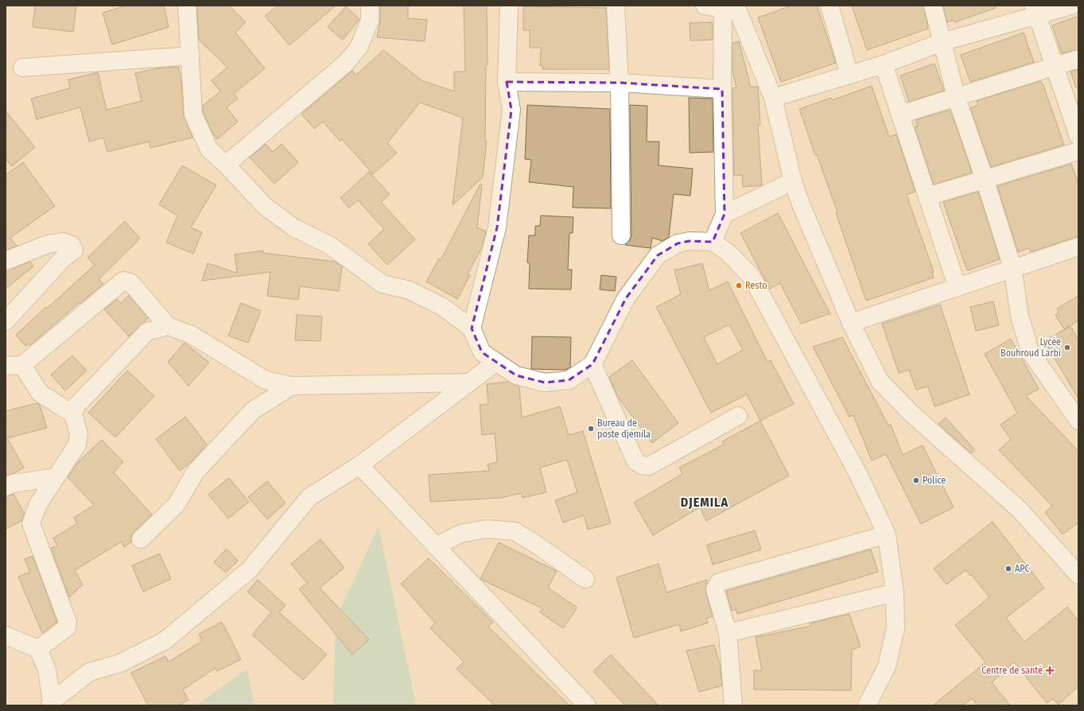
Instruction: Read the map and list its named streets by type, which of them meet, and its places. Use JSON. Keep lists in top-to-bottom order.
{
  "districts": ["DJEMILA"],
  "places": {
    "other": [
      "Resto",
      "Lycée Bouhroud Larbi",
      "Bureau de poste djemila",
      "Police",
      "APC"
    ],
    "health": ["Centre de santé"]
  }
}
